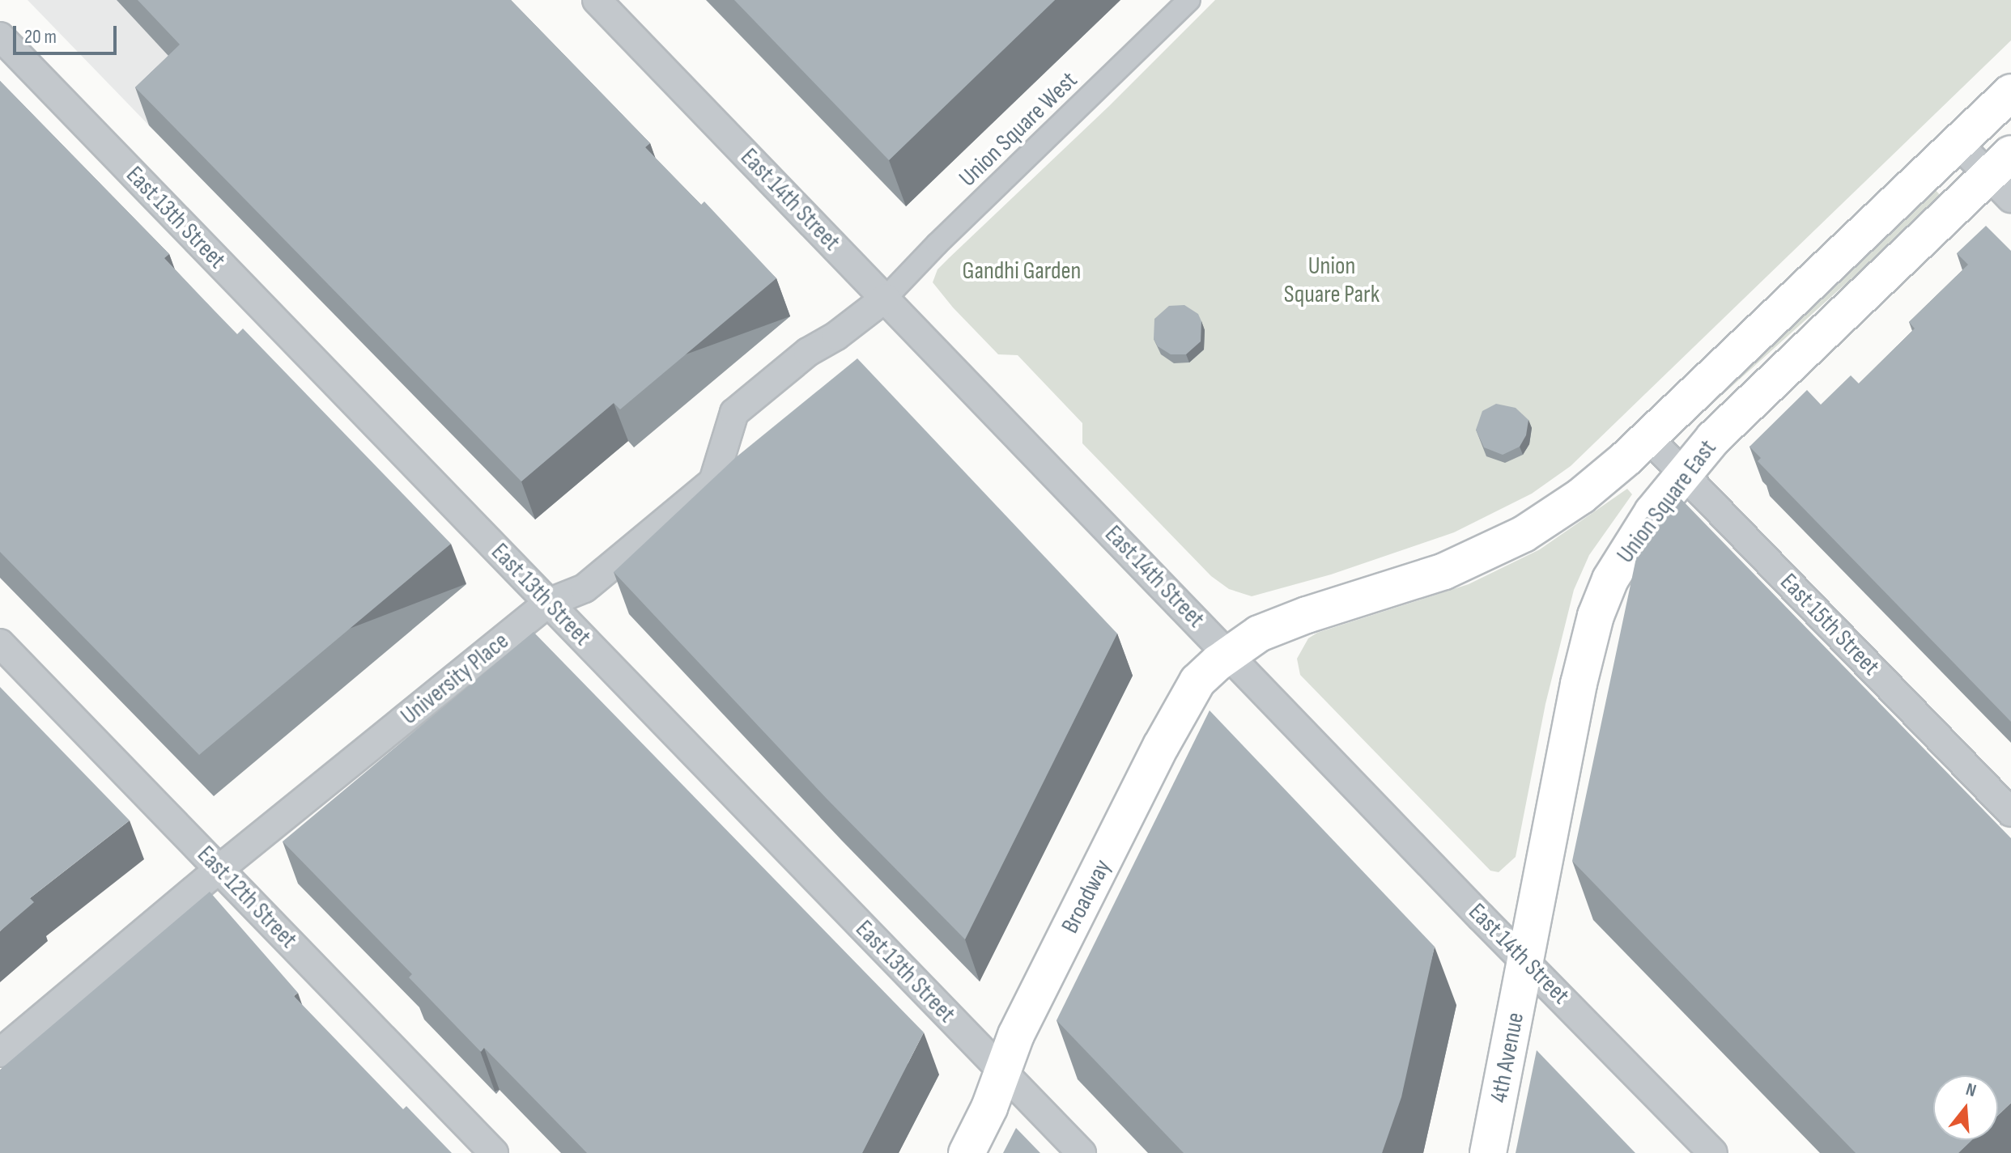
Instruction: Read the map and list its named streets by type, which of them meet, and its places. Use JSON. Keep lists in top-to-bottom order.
{
  "streets": {
    "main road": ["Union Square East", "Broadway", "4th Avenue"],
    "street": [
      "Union Square West",
      "East 14th Street",
      "East 13th Street",
      "East 15th Street",
      "University Place",
      "East 12th Street"
    ]
  },
  "crossings": [
    ["Union Square West", "East 14th Street"],
    ["Union Square West", "University Place"],
    ["East 14th Street", "Union Square East"],
    ["East 14th Street", "University Place"],
    ["East 14th Street", "Broadway"],
    ["East 14th Street", "4th Avenue"],
    ["East 13th Street", "University Place"],
    ["East 13th Street", "Broadway"],
    ["Union Square East", "East 15th Street"],
    ["Union Square East", "Broadway"],
    ["Union Square East", "4th Avenue"],
    ["University Place", "East 12th Street"]
  ],
  "parks": ["Union Square Park", "Gandhi Garden"],
  "scale_bar": "20 m",
  "north": "top"
}
